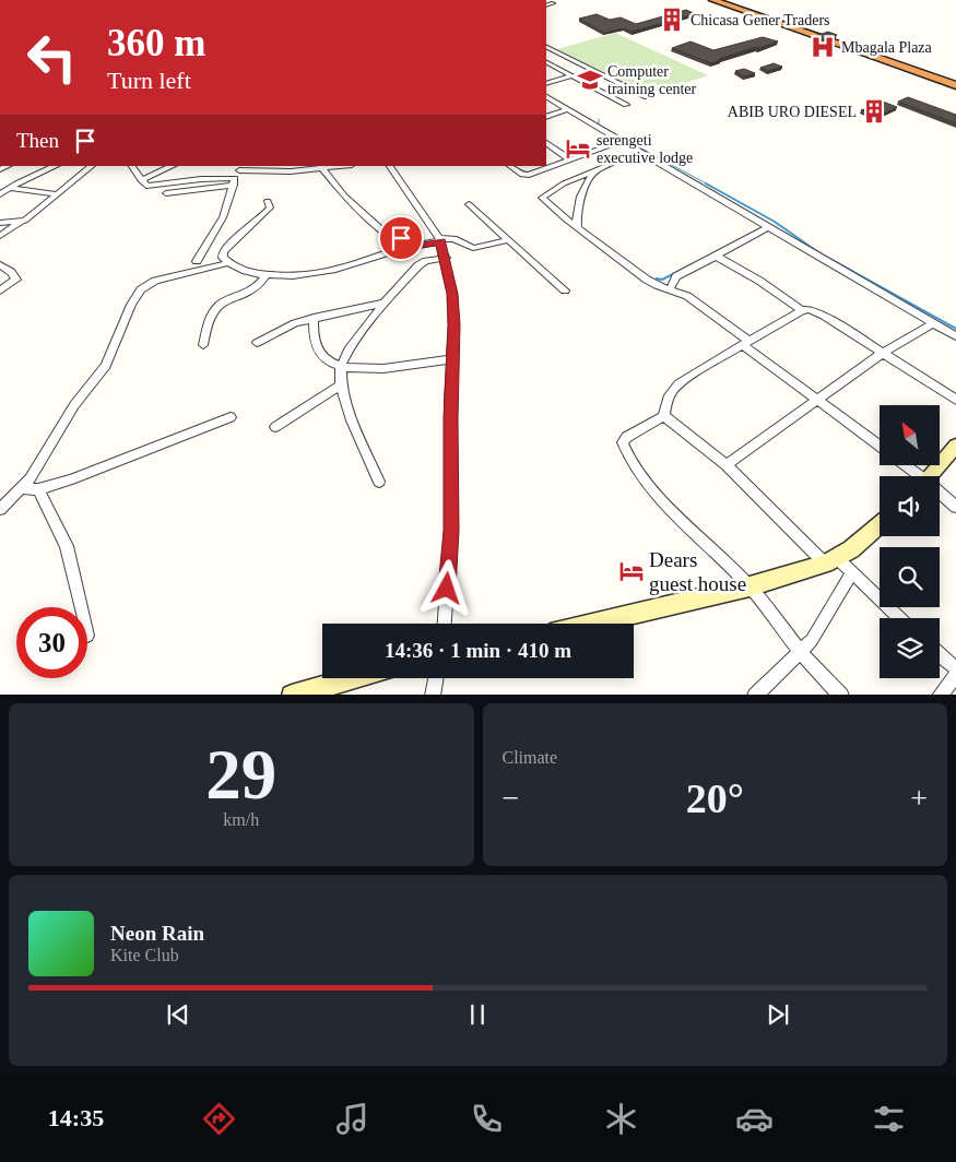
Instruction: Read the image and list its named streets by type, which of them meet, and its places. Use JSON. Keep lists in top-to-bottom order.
{
  "places": {
    "building": ["Chicasa Gener Traders", "ABIB URO DIESEL"],
    "hospital": ["Mbagala Plaza"],
    "school or university": ["Computer training center"],
    "hotel": ["serengeti executive lodge", "Dears guest house"]
  },
  "north": "top left",
  "page": {
    "turn": ["360 m", "Turn left"],
    "then": "Then",
    "limit": "30",
    "trip": "14:36 · 1 min · 410 m",
    "tile": [
      ["29", "km/h"],
      "Climate"
    ],
    "heat": ["−", "20°", "+"],
    "song": ["Neon Rain", "Kite Club"],
    "tabs": "14:35"
  }
}
